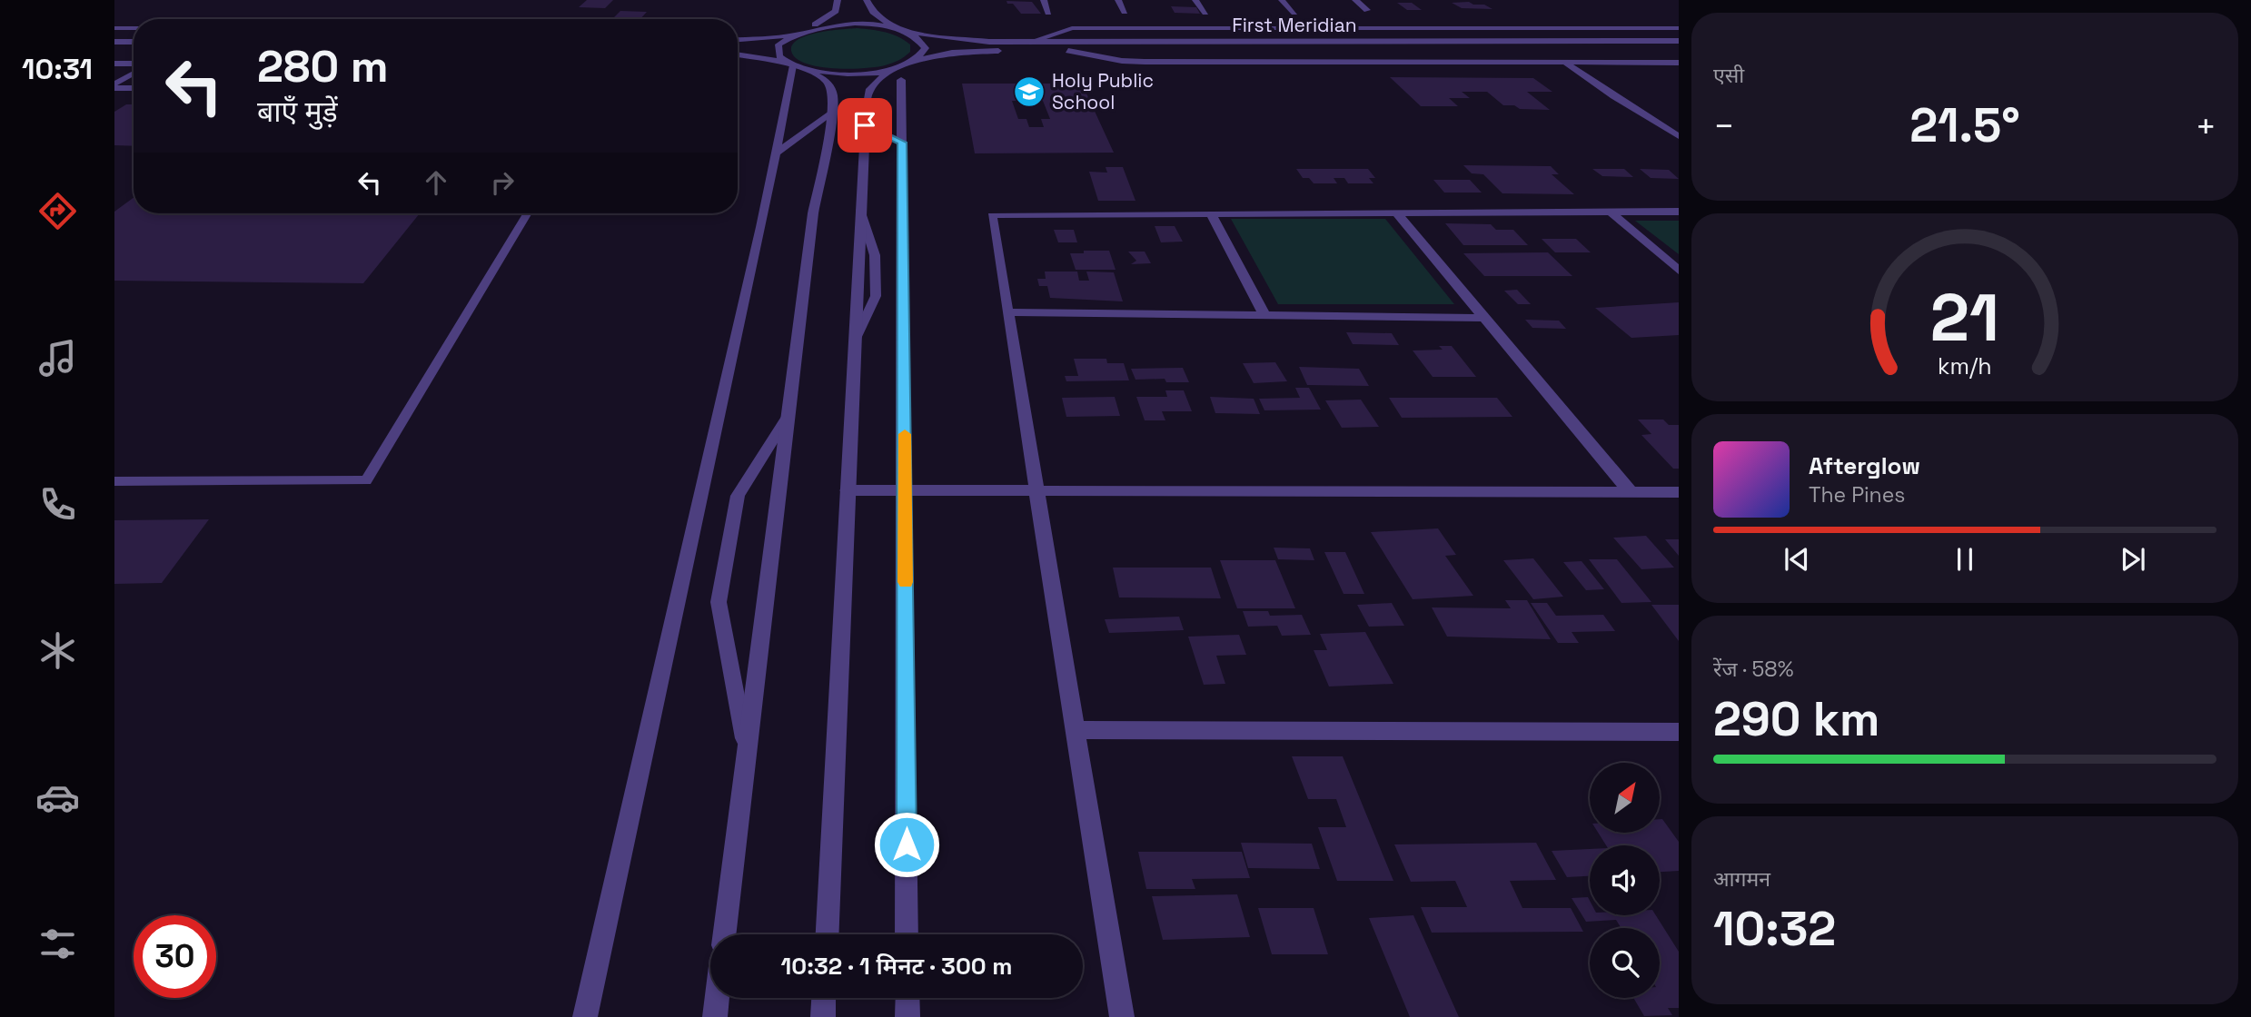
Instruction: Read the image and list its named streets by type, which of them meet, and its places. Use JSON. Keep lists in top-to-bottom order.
{
  "streets": {
    "street": ["First Meridian"]
  },
  "places": {
    "school or university": ["Holy Public School"]
  },
  "north": "top right",
  "page": {
    "tabs": "10:31",
    "tile": [
      "एसी",
      ["रेंज · 58%", "290 km"],
      ["आगमन", "10:32"]
    ],
    "turn": ["280 m", "बाएँ मुड़ें"],
    "heat": ["−", "21.5°", "+"],
    "song": ["Afterglow", "The Pines"],
    "limit": "30",
    "trip": "10:32 · 1 मिनट · 300 m",
    "gauge": ["21", "km/h"]
  }
}
